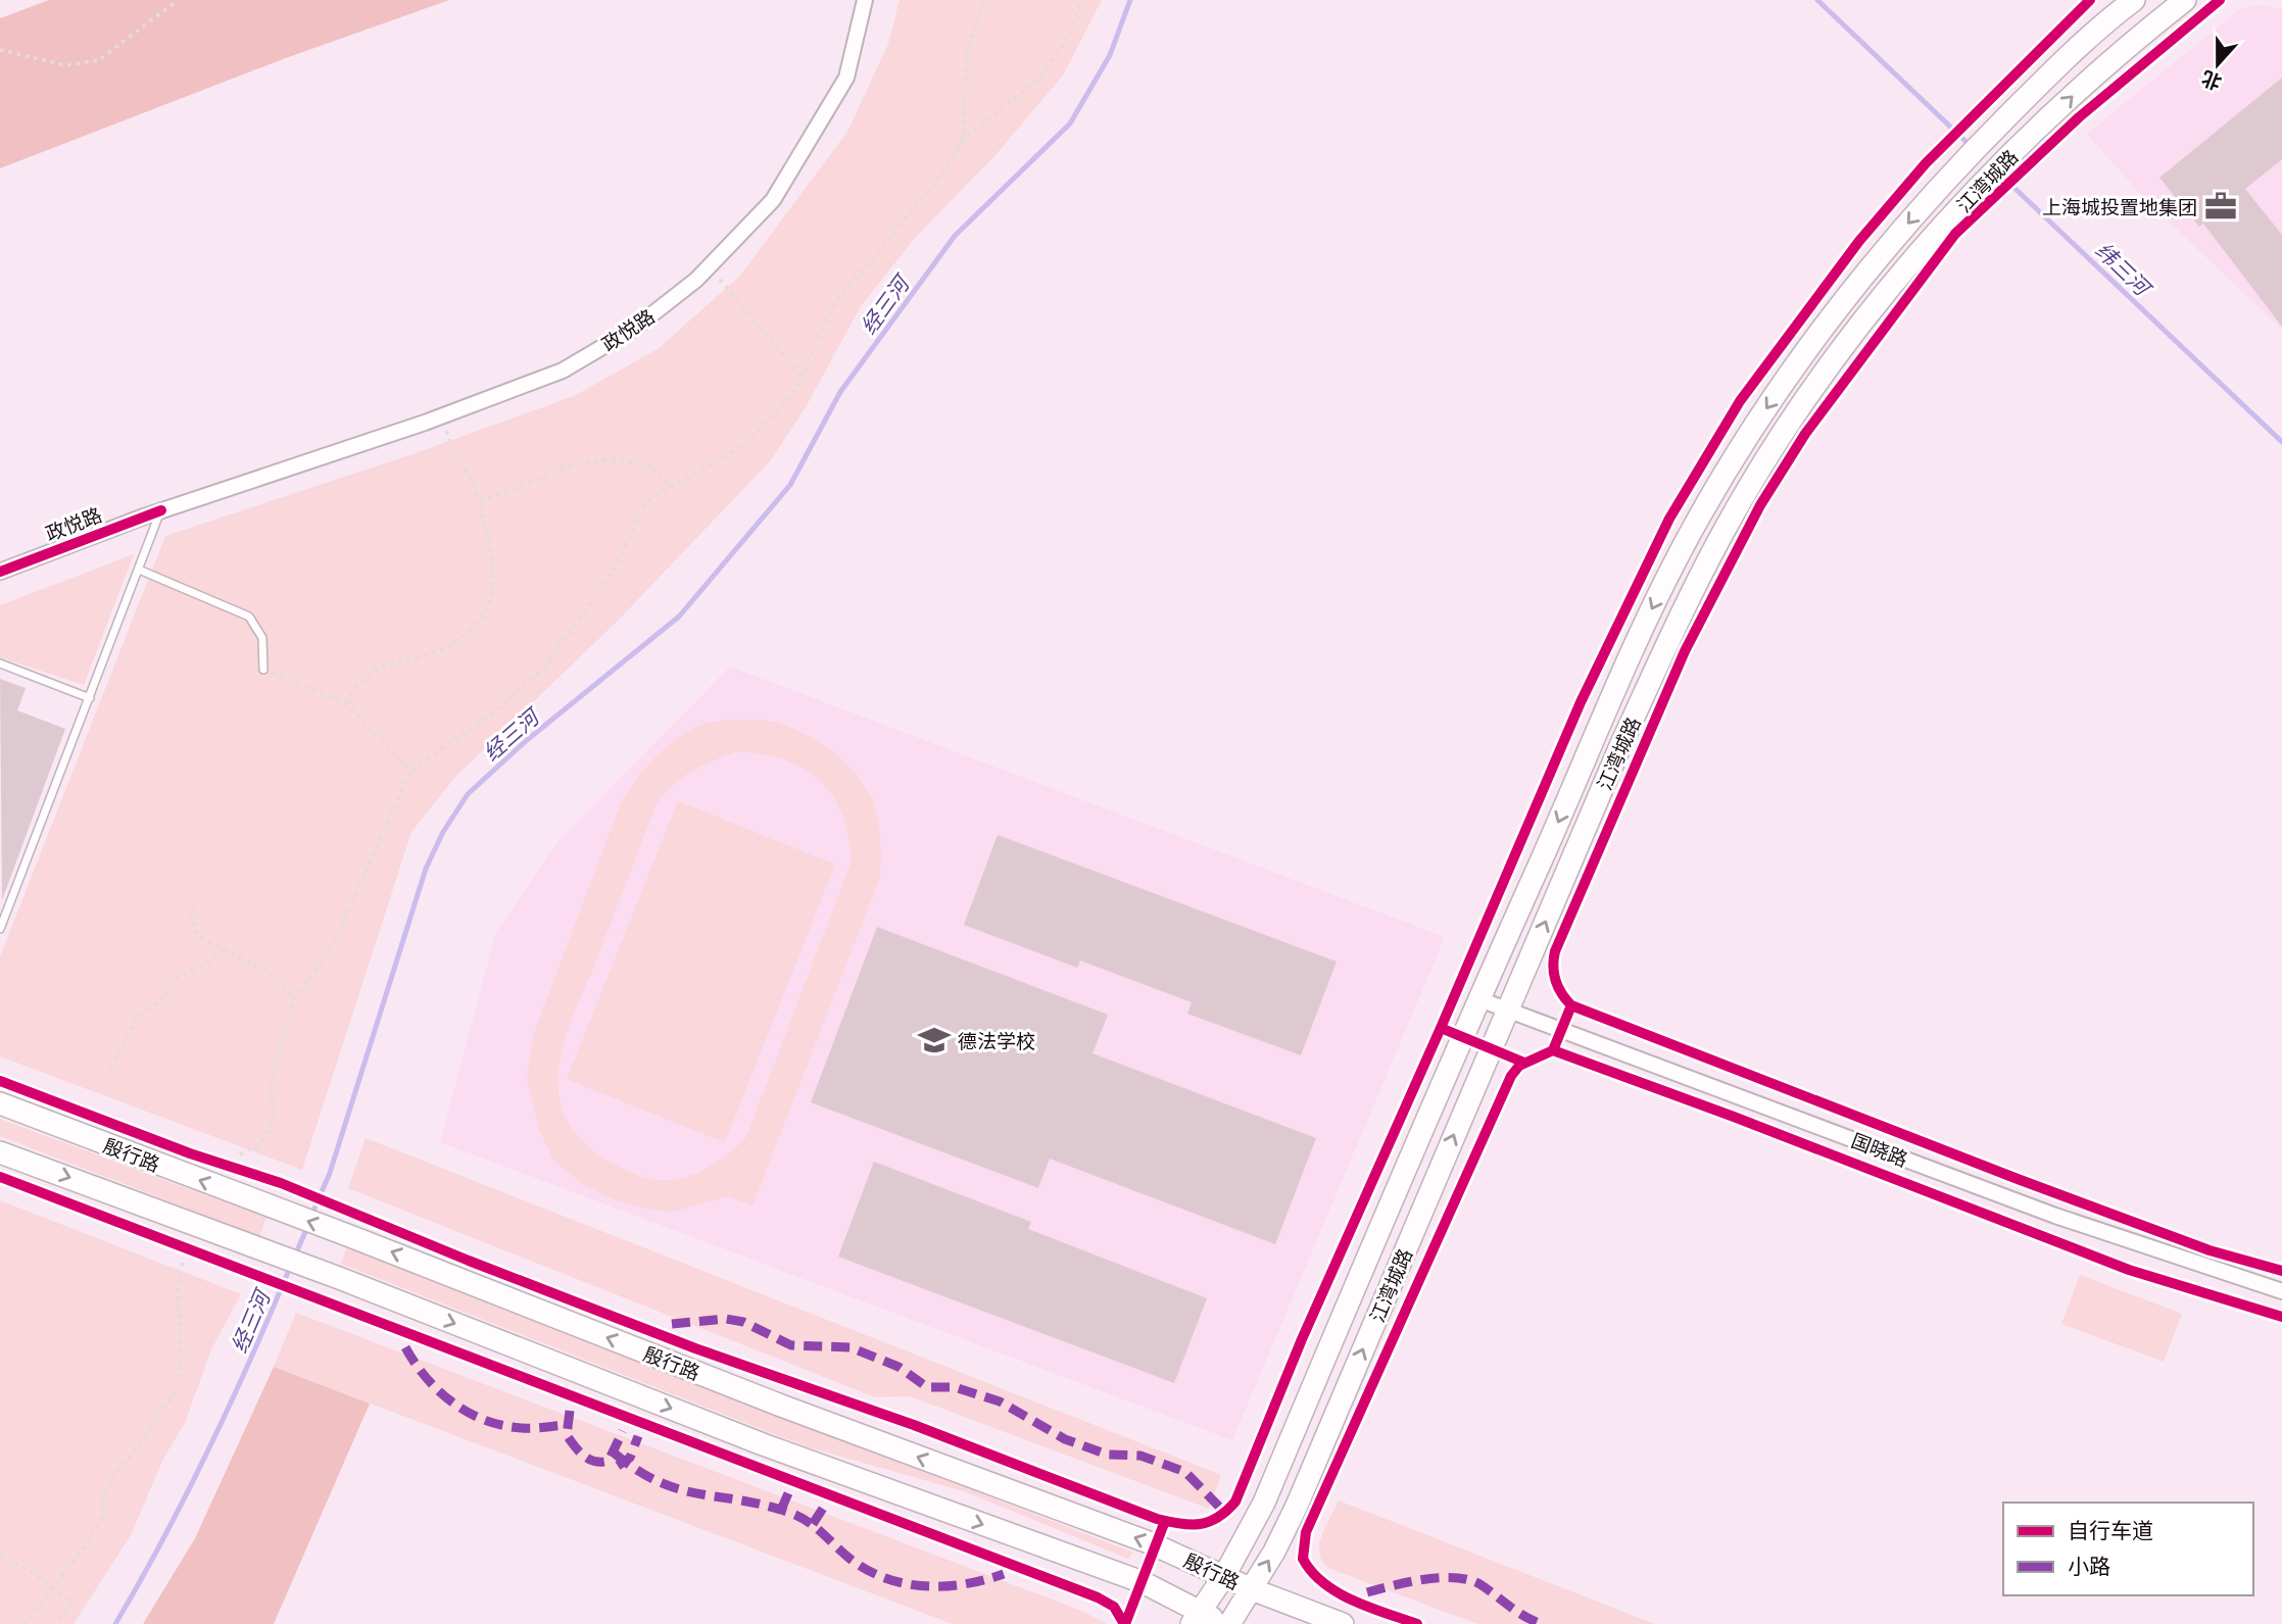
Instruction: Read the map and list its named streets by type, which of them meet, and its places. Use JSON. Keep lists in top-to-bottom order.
{
  "streets": {
    "street": [
      "江湾城路",
      "政悦路",
      "国晓路",
      "殷行路"
    ]
  },
  "crossings": [
    ["江湾城路", "国晓路"],
    ["江湾城路", "殷行路"]
  ],
  "water": ["纬三河", "经三河"],
  "places": {
    "office": ["上海城投置地集团"],
    "school or university": ["德法学校"]
  },
  "legend": ["自行车道", "小路"],
  "north": "bottom"
}
